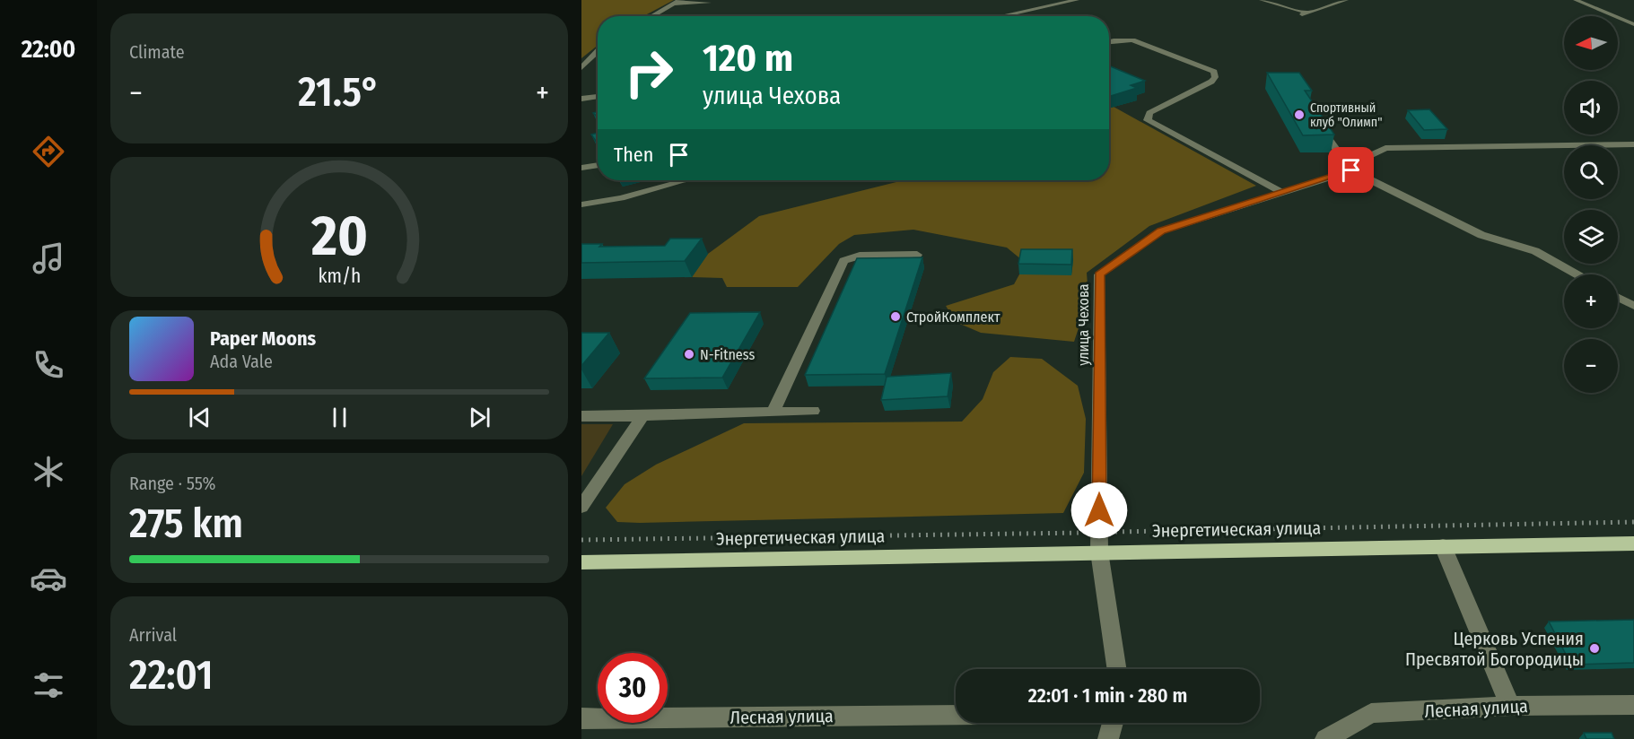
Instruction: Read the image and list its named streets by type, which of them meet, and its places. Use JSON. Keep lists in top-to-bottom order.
{
  "streets": {
    "main road": ["Энергетическая улица"],
    "street": ["улица Чехова", "Лесная улица"]
  },
  "crossings": [
    ["улица Чехова", "Энергетическая улица"]
  ],
  "places": [
    "Спортивный клуб \"Олимп\"",
    "СтройКомплект",
    "N-Fitness",
    "Церковь Успения Пресвятой Богородицы"
  ],
  "north": "left",
  "page": {
    "tabs": "22:00",
    "tile": [
      "Climate",
      ["Range · 55%", "275 km"],
      ["Arrival", "22:01"]
    ],
    "map_buttons": ["+", "−"],
    "turn": ["120 m", "улица Чехова"],
    "heat": ["−", "21.5°", "+"],
    "then": "Then",
    "song": ["Paper Moons", "Ada Vale"],
    "limit": "30",
    "trip": "22:01 · 1 min · 280 m",
    "gauge": ["20", "km/h"]
  }
}
